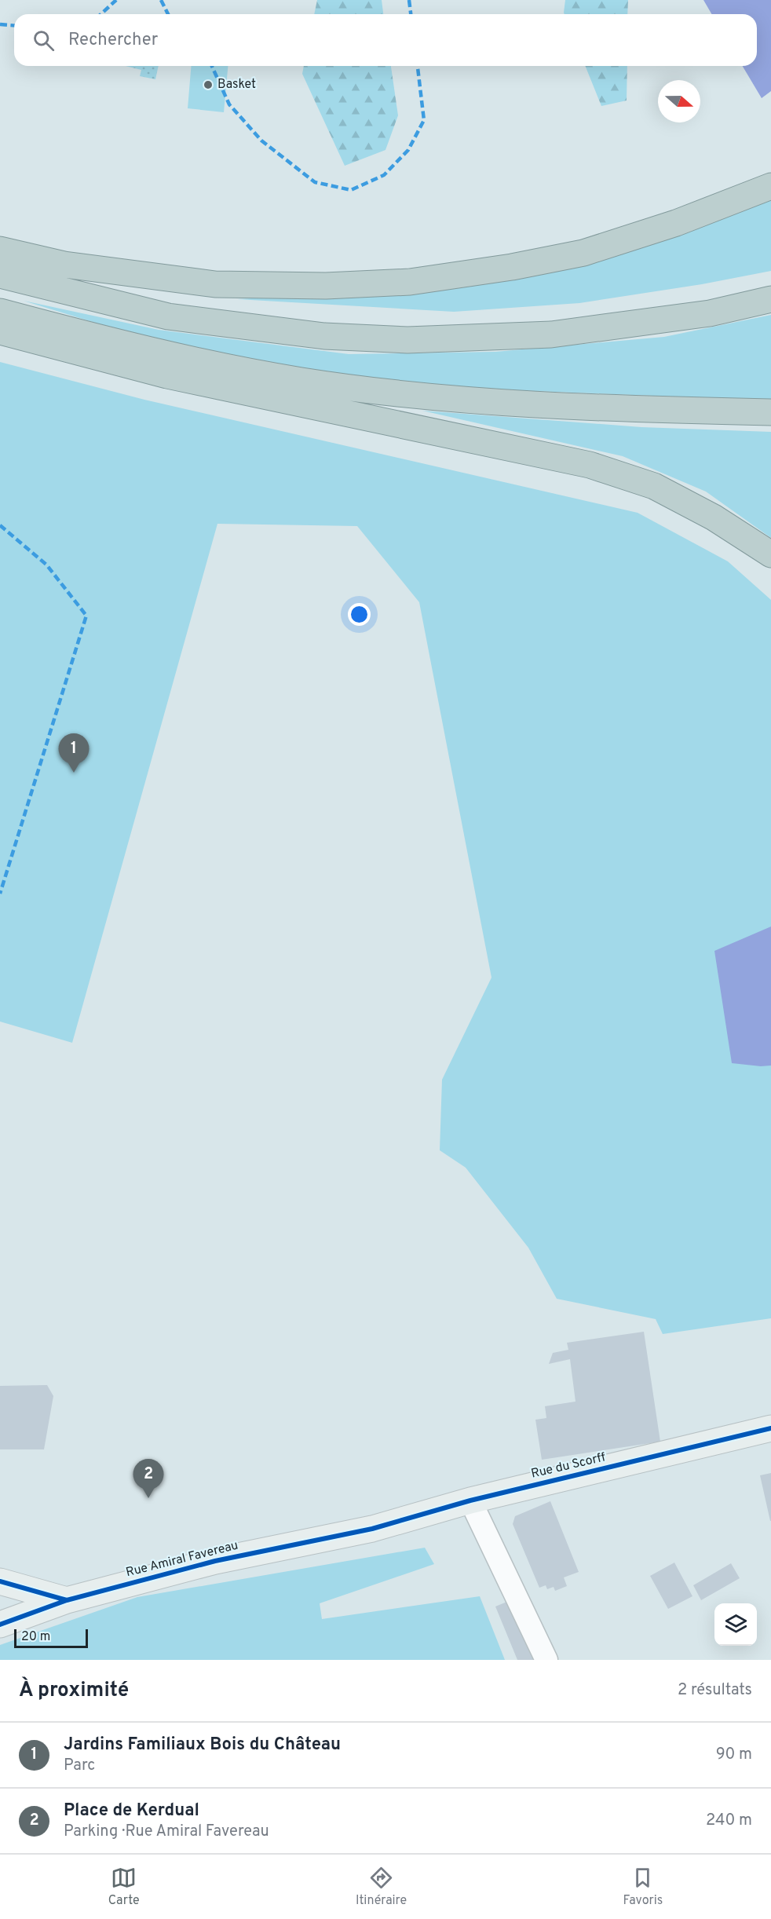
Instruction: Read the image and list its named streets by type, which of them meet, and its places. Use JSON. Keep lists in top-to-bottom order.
{
  "streets": {
    "street": ["Rue du Scorff", "Rue Amiral Favereau"]
  },
  "crossings": [
    ["Rue du Scorff", "Rue Amiral Favereau"]
  ],
  "places": ["Basket"],
  "scale_bar": "20 m",
  "north": "right",
  "page": {
    "search": "Rechercher",
    "pins": ["1", "2"],
    "scale": "20 m",
    "heading": ["À proximité", "2 résultats"],
    "list": [
      {
        "mark": "1",
        "name": "Jardins Familiaux Bois du Château",
        "note": "Parc",
        "value": "90 m"
      },
      {
        "mark": "2",
        "name": "Place de Kerdual",
        "note": "Parking · Rue Amiral Favereau",
        "value": "240 m"
      }
    ],
    "nav": ["Carte", "Itinéraire", "Favoris"]
  }
}
